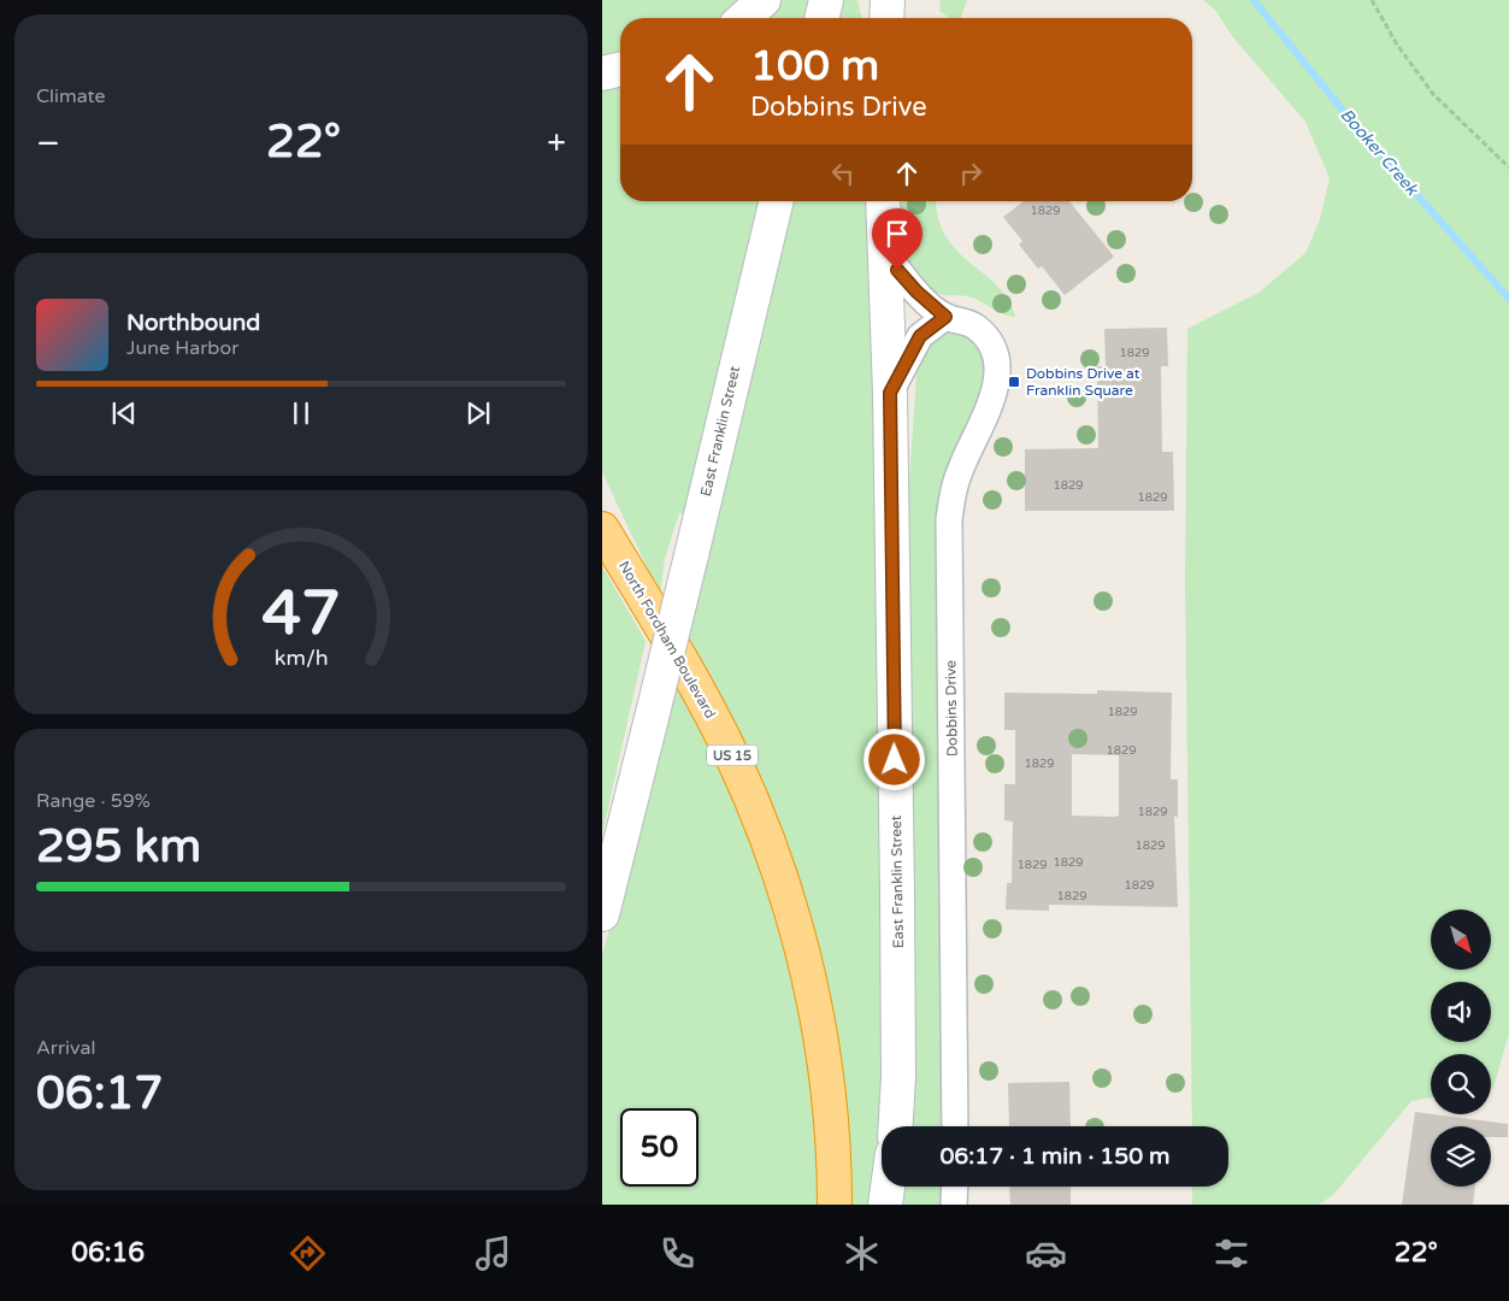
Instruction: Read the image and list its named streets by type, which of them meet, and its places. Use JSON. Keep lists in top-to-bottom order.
{
  "streets": {
    "highway": ["North Fordham Boulevard", "US 15"],
    "main road": ["East Franklin Street"],
    "street": ["Dobbins Drive"]
  },
  "crossings": [
    ["East Franklin Street", "Dobbins Drive"]
  ],
  "water": ["Booker Creek"],
  "places": {
    "transit": ["Dobbins Drive at Franklin Square"]
  },
  "house_numbers": [
    "1829",
    "1829",
    "1829",
    "1829",
    "1829",
    "1829",
    "1829",
    "1829",
    "1829",
    "1829",
    "1829",
    "1829",
    "1829"
  ],
  "north": "bottom right",
  "page": {
    "tile": [
      "Climate",
      ["Range · 59%", "295 km"],
      ["Arrival", "06:17"]
    ],
    "turn": ["100 m", "Dobbins Drive"],
    "heat": ["−", "22°", "+"],
    "song": ["Northbound", "June Harbor"],
    "limit": "50",
    "trip": "06:17 · 1 min · 150 m",
    "tabs": ["06:16", "22°"],
    "gauge": ["47", "km/h"]
  }
}
